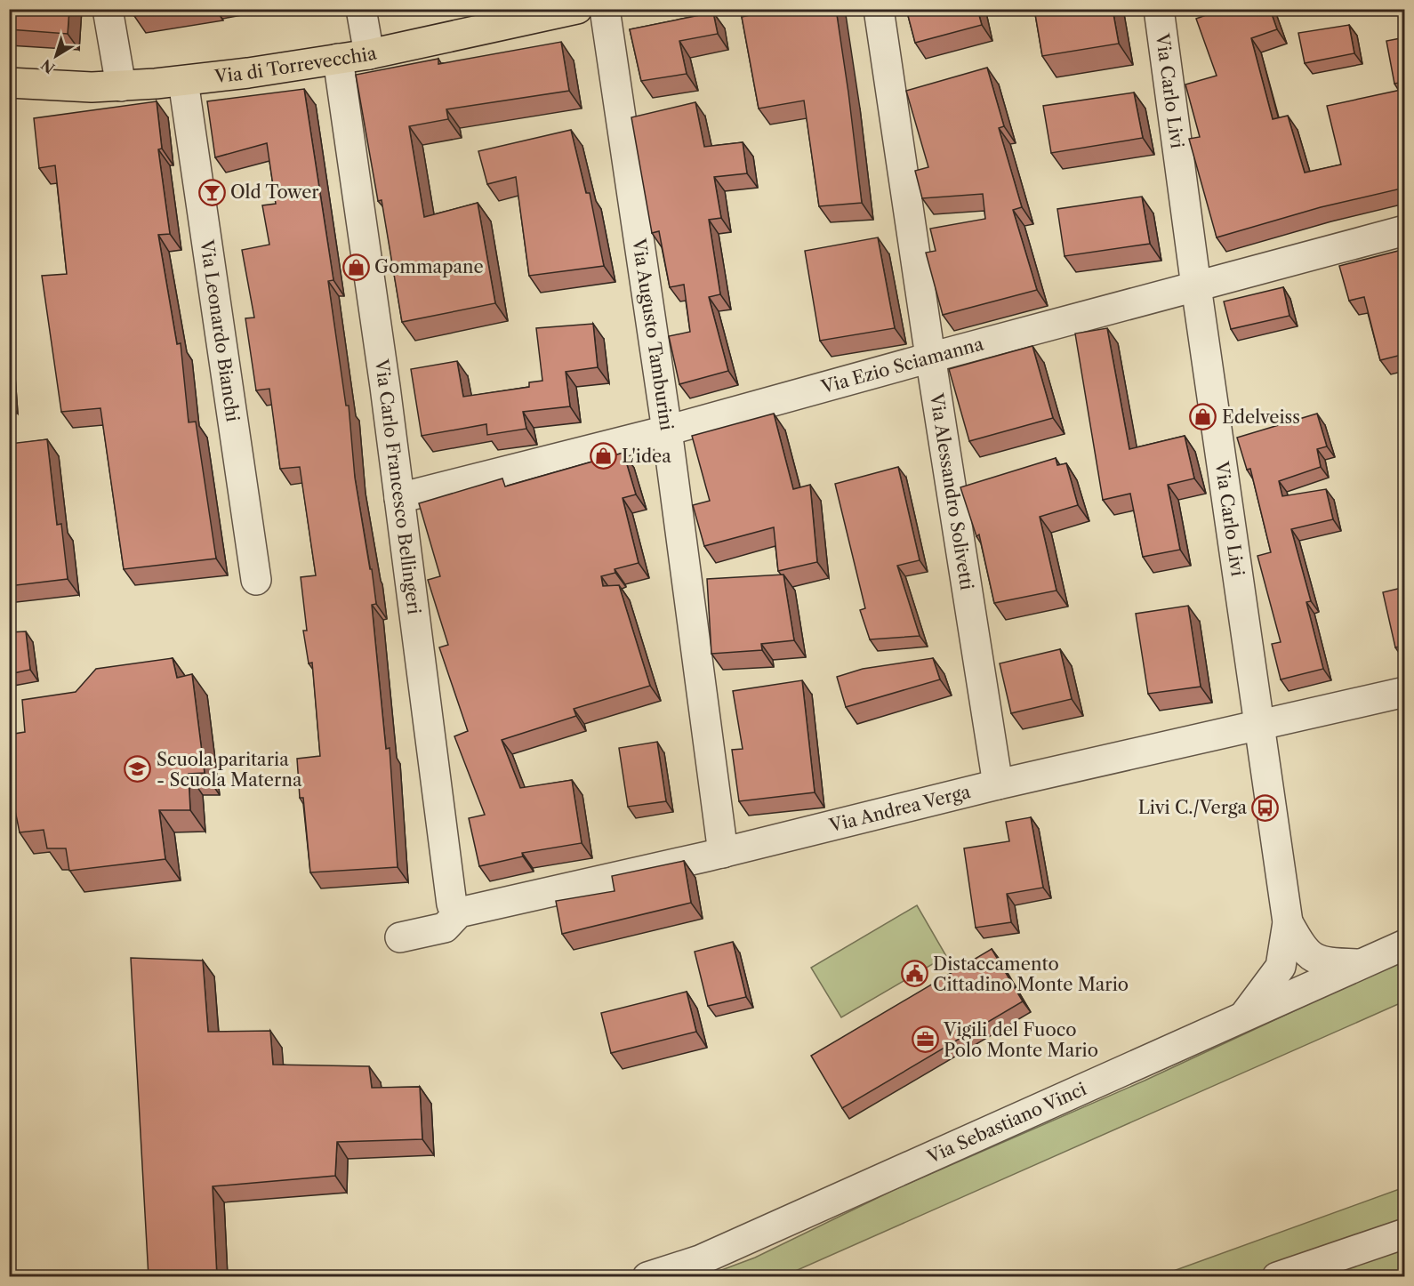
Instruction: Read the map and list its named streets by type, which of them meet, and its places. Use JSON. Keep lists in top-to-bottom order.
{
  "streets": {
    "main road": ["Via di Torrevecchia"],
    "street": [
      "Via Carlo Livi",
      "Via Leonardo Bianchi",
      "Via Augusto Tamburini",
      "Via Ezio Sciamanna",
      "Via Carlo Francesco Bellingeri",
      "Via Alessandro Solivetti",
      "Via Andrea Verga",
      "Via Sebastiano Vinci"
    ]
  },
  "crossings": [
    ["Via di Torrevecchia", "Via Leonardo Bianchi"],
    ["Via di Torrevecchia", "Via Carlo Francesco Bellingeri"],
    ["Via Carlo Livi", "Via Ezio Sciamanna"],
    ["Via Carlo Livi", "Via Andrea Verga"],
    ["Via Carlo Livi", "Via Sebastiano Vinci"],
    ["Via Augusto Tamburini", "Via Ezio Sciamanna"],
    ["Via Augusto Tamburini", "Via Andrea Verga"],
    ["Via Ezio Sciamanna", "Via Carlo Francesco Bellingeri"],
    ["Via Ezio Sciamanna", "Via Alessandro Solivetti"],
    ["Via Carlo Francesco Bellingeri", "Via Andrea Verga"],
    ["Via Alessandro Solivetti", "Via Andrea Verga"]
  ],
  "places": {
    "bar": ["Old Tower"],
    "shop": ["Gommapane", "Edelveiss", "L'idea"],
    "school or university": ["Scuola paritaria - Scuola Materna"],
    "bus stop": ["Livi C./Verga"],
    "public building": ["Distaccamento Cittadino Monte Mario"],
    "office": ["Vigili del Fuoco Polo Monte Mario"]
  },
  "north": "bottom left"
}
